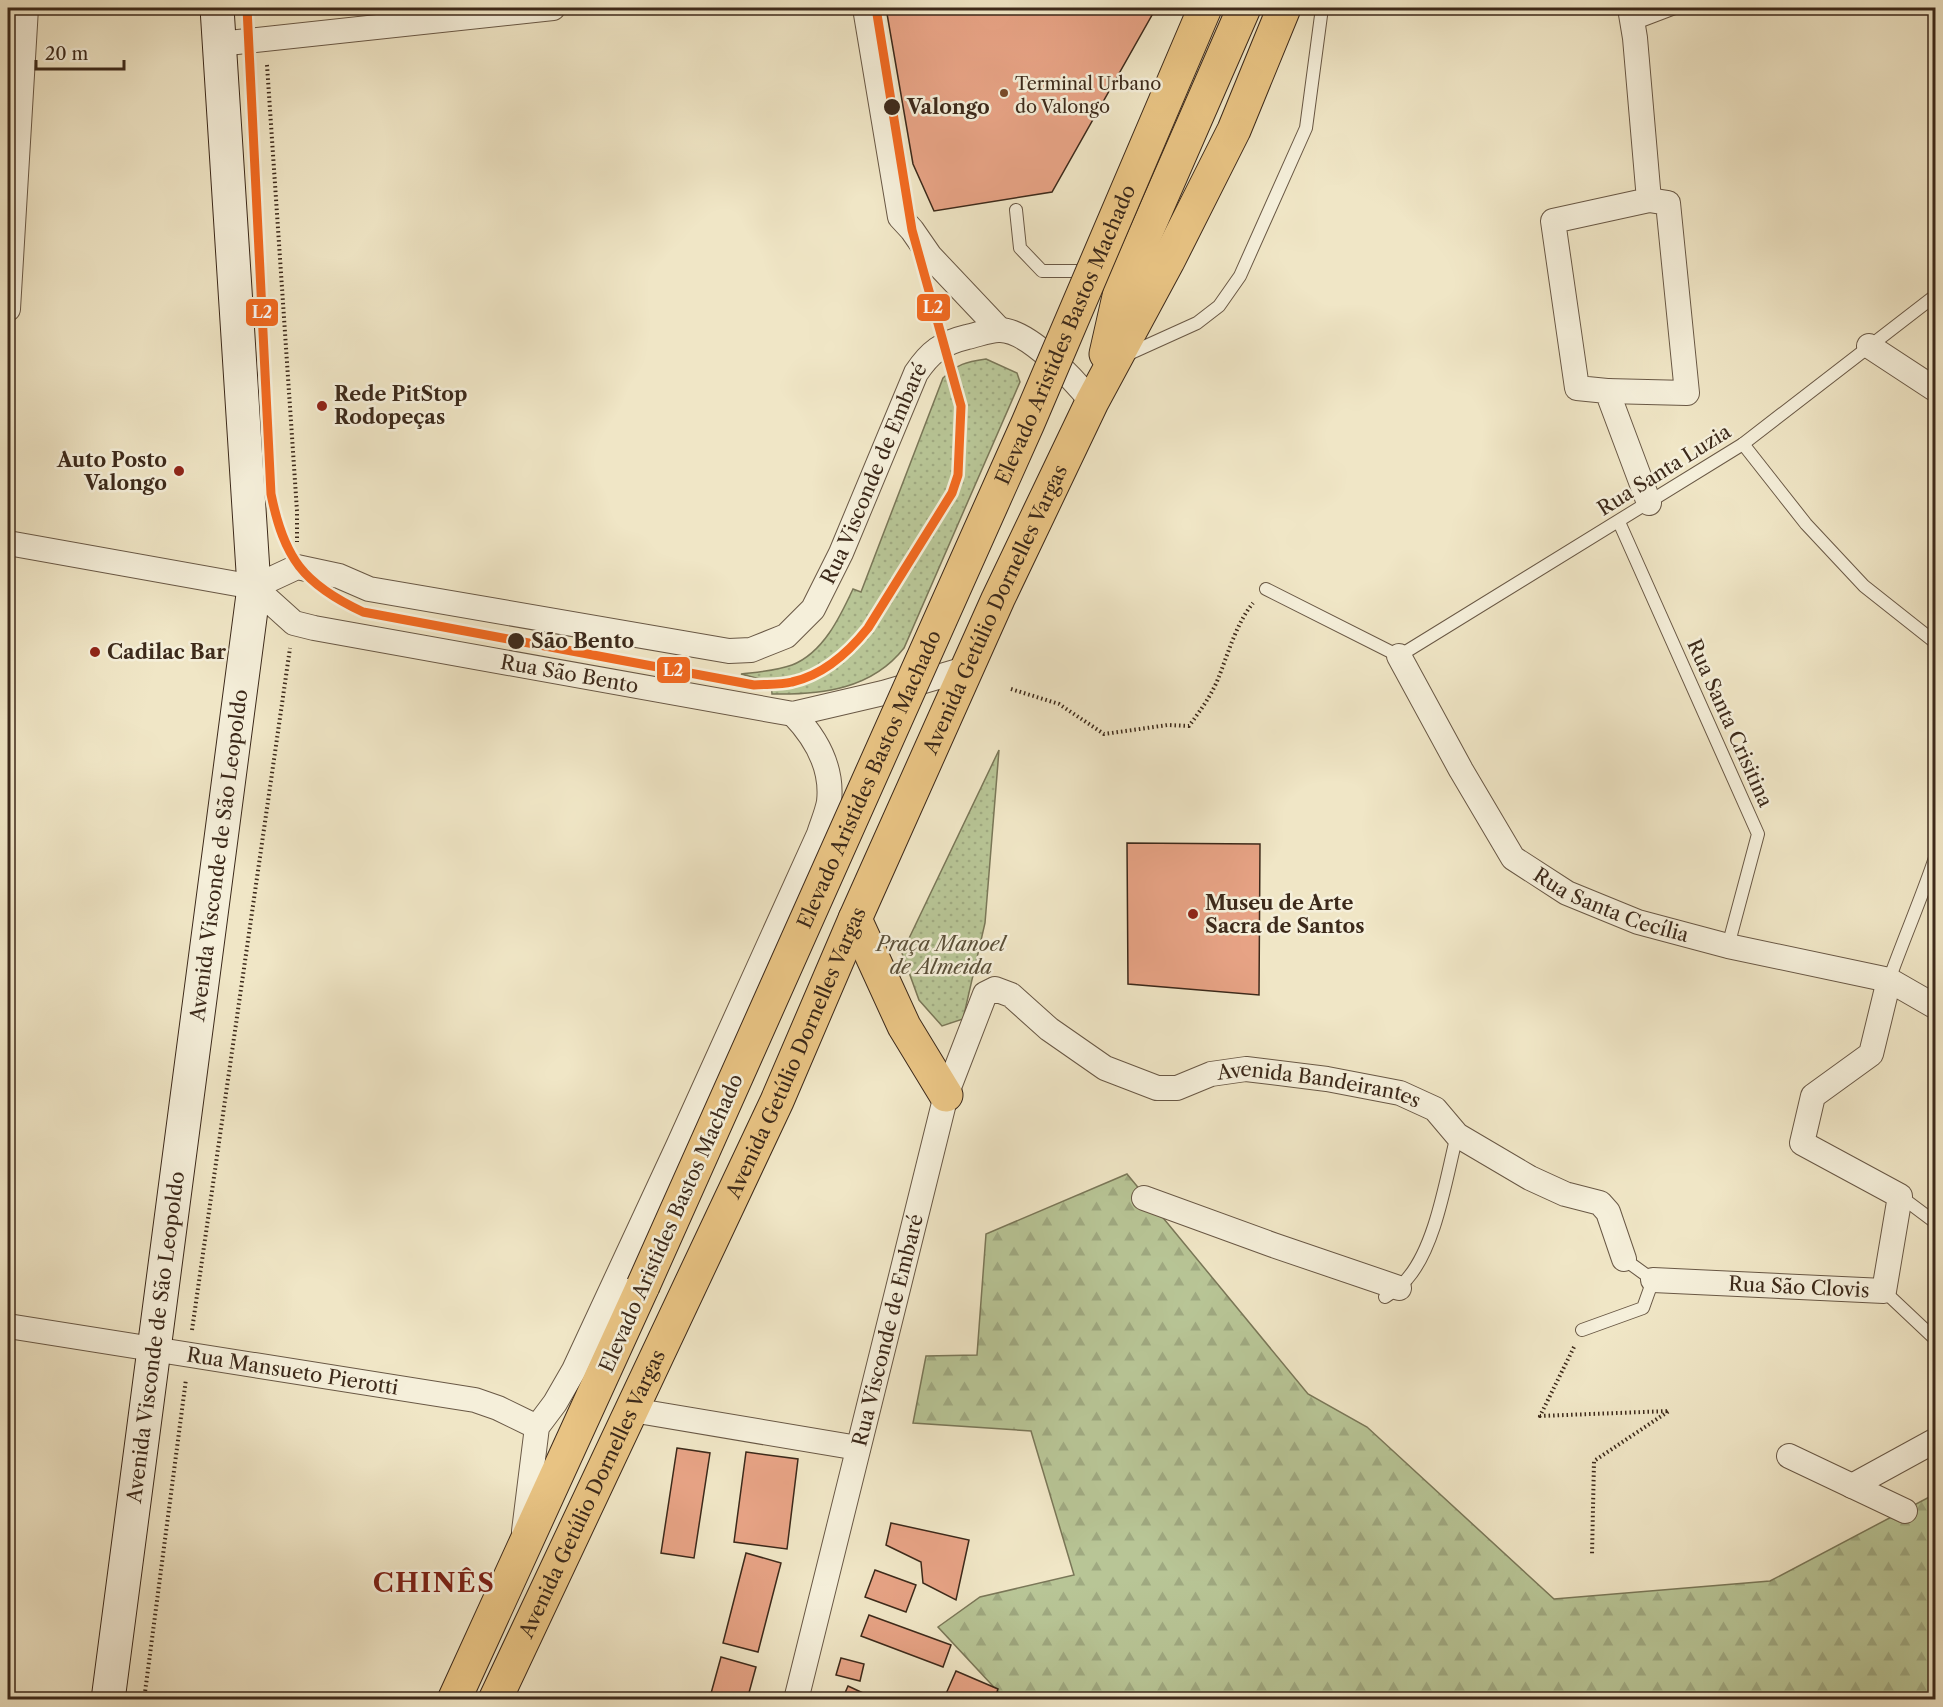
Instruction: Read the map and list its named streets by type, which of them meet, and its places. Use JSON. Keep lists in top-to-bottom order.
{
  "streets": {
    "main road": ["Elevado Aristides Bastos Machado", "Avenida Getúlio Dornelles Vargas", "Avenida Visconde de São Leopoldo"],
    "street": [
      "Rua Visconde de Embaré",
      "Rua São Bento",
      "Rua Santa Cecília",
      "Avenida Bandeirantes",
      "Rua São Clovis",
      "Rua Mansueto Pierotti"
    ],
    "lane": ["Rua Santa Luzia", "Rua Santa Crisitina"]
  },
  "crossings": [
    ["Rua Santa Luzia", "Rua Santa Crisitina"],
    ["Rua Santa Luzia", "Rua Santa Cecília"],
    ["Rua Visconde de Embaré", "Rua São Bento"],
    ["Rua Visconde de Embaré", "Avenida Visconde de São Leopoldo"],
    ["Rua Visconde de Embaré", "Avenida Bandeirantes"],
    ["Avenida Getúlio Dornelles Vargas", "Rua São Bento"],
    ["Rua São Bento", "Avenida Visconde de São Leopoldo"],
    ["Rua Santa Crisitina", "Rua Santa Cecília"],
    ["Avenida Visconde de São Leopoldo", "Rua Mansueto Pierotti"]
  ],
  "districts": ["CHINÊS"],
  "parks": ["Praça Manoel de Almeida"],
  "places": [
    "Terminal Urbano do Valongo",
    "Valongo",
    "Rede PitStop Rodopeças",
    "Auto Posto Valongo",
    "São Bento",
    "Cadilac Bar",
    "Museu de Arte Sacra de Santos"
  ],
  "lines": ["transit line L2"],
  "scale_bar": "20 m"
}
